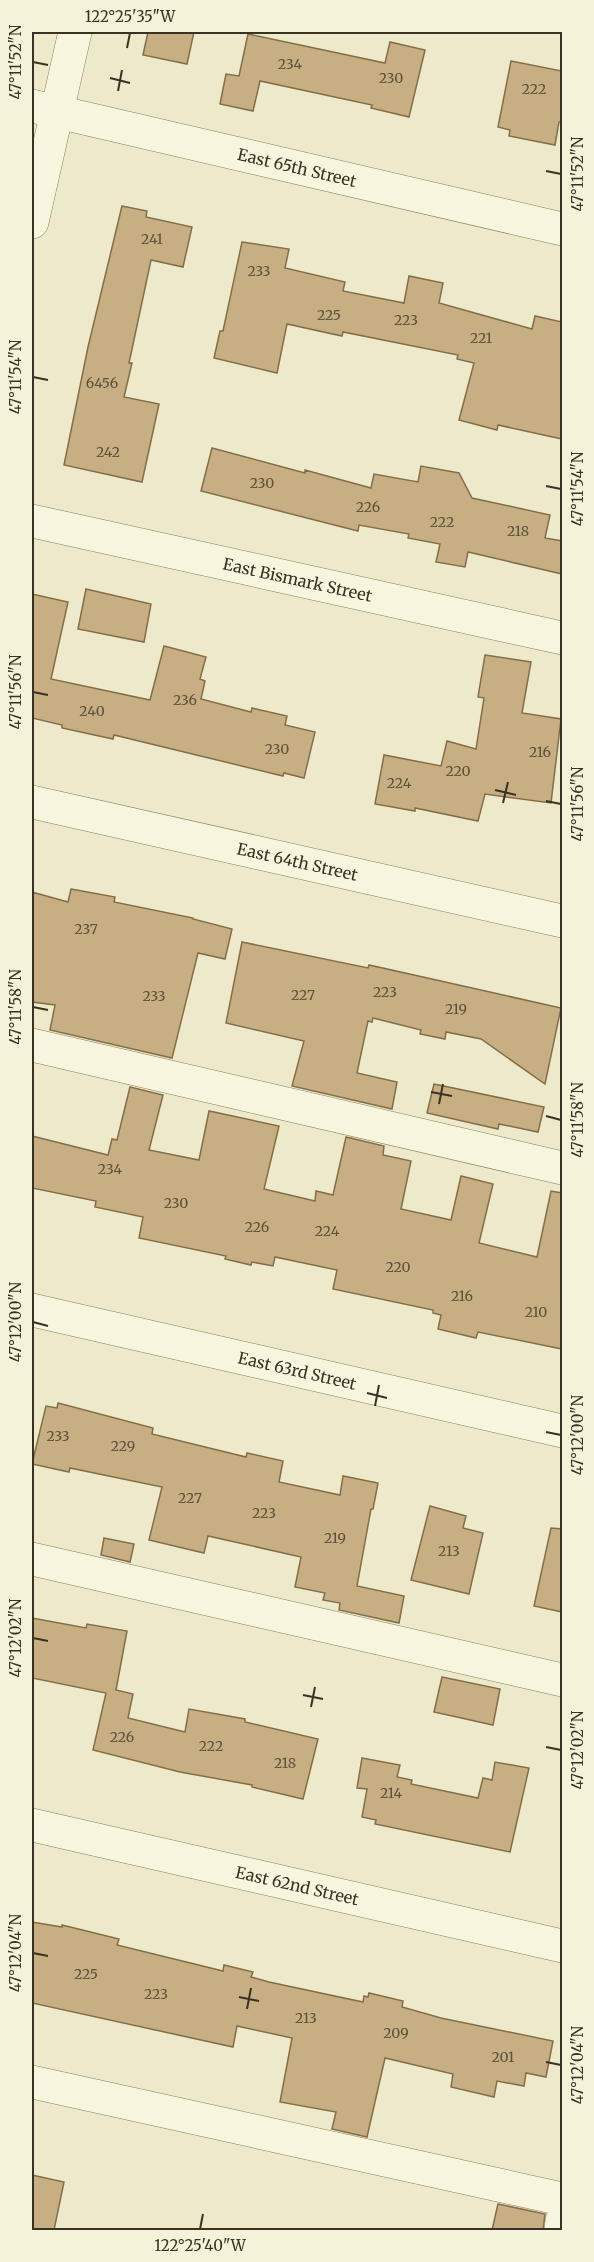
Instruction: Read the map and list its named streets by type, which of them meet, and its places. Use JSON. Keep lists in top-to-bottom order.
{
  "streets": {
    "street": [
      "East 65th Street",
      "East Bismark Street",
      "East 64th Street",
      "East 63rd Street",
      "East 62nd Street"
    ]
  },
  "house_numbers": [
    "234",
    "230",
    "222",
    "241",
    "233",
    "225",
    "223",
    "221",
    "6456",
    "242",
    "230",
    "226",
    "222",
    "218",
    "236",
    "240",
    "230",
    "216",
    "220",
    "224",
    "237",
    "223",
    "227",
    "233",
    "219",
    "234",
    "230",
    "226",
    "224",
    "220",
    "216",
    "210",
    "233",
    "229",
    "227",
    "223",
    "219",
    "213",
    "226",
    "222",
    "218",
    "214",
    "225",
    "223",
    "213",
    "209",
    "201"
  ],
  "coordinates": [
    "122°25'35\"W",
    "47°11'52\"N",
    "47°11'54\"N",
    "47°11'56\"N",
    "47°11'58\"N",
    "47°12'00\"N",
    "47°12'02\"N",
    "47°12'04\"N",
    "122°25'40\"W"
  ]
}
